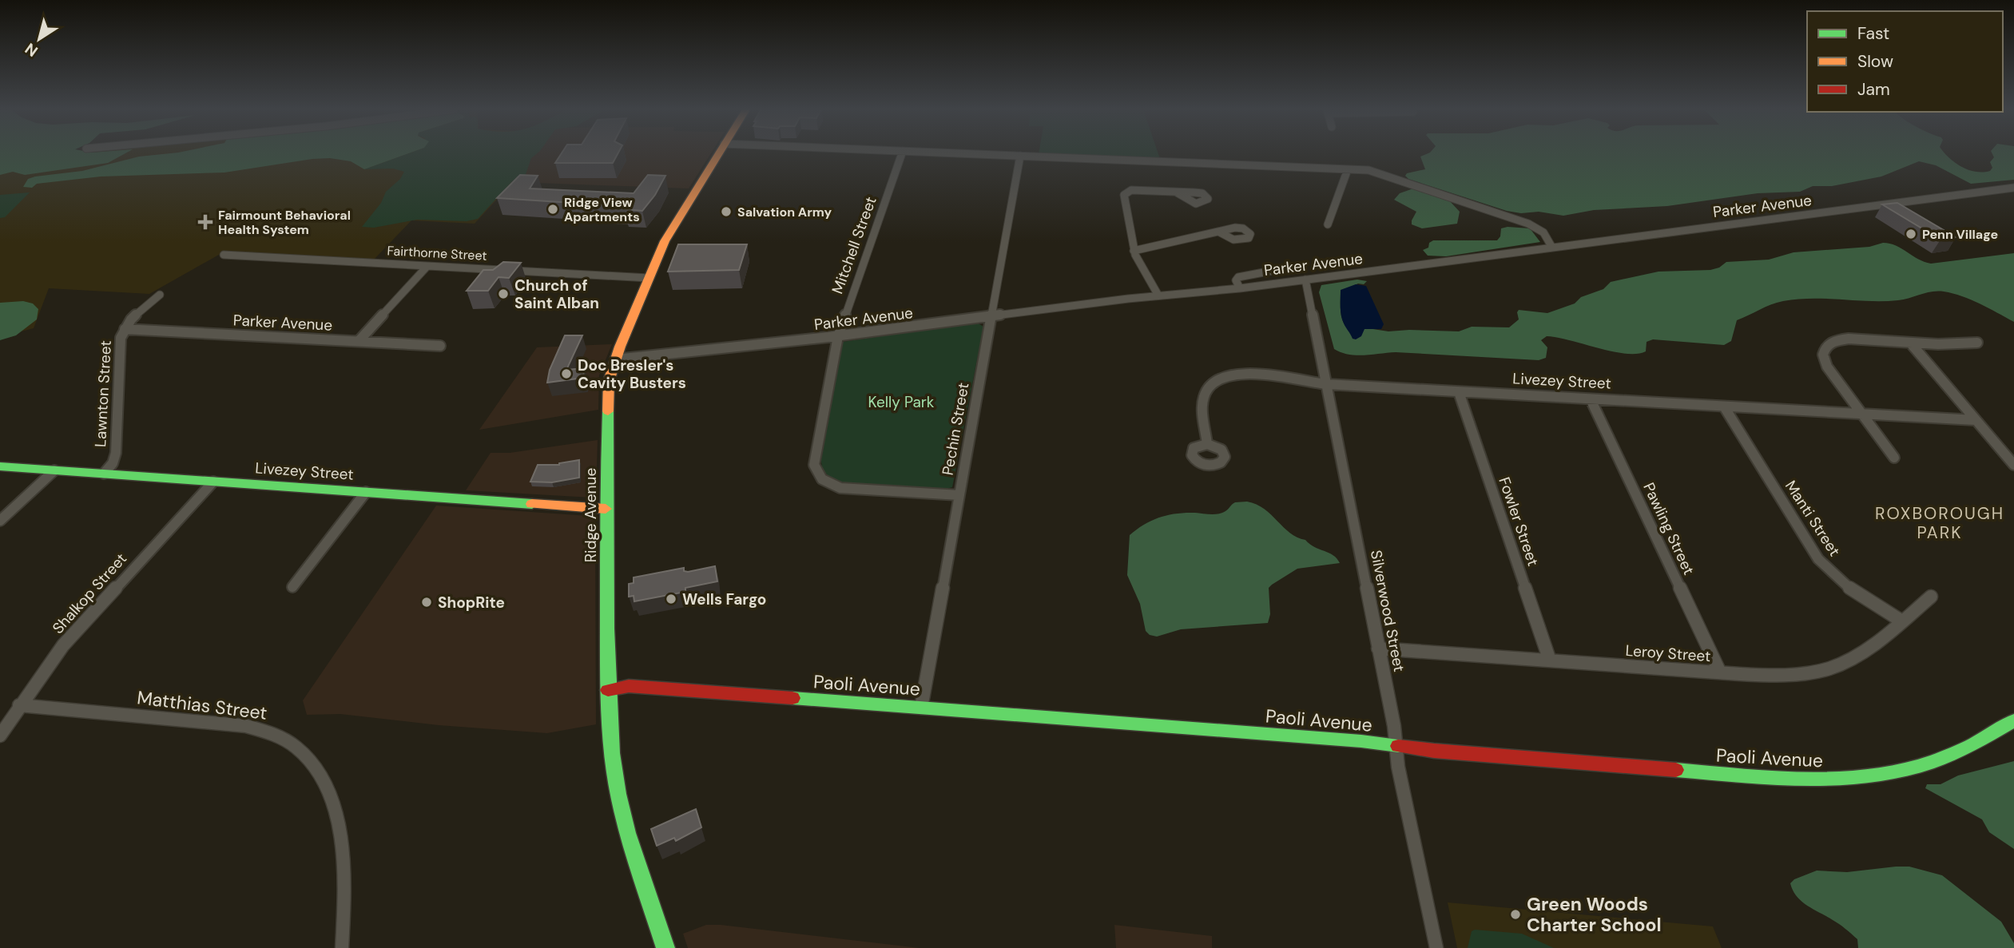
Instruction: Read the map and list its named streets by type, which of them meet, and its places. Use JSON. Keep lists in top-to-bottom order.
{
  "streets": {
    "street": [
      "Parker Avenue",
      "Mitchell Street",
      "Fairthorne Street",
      "Livezey Street",
      "Lawnton Street",
      "Pechin Street",
      "Ridge Avenue",
      "Manti Street",
      "Fowler Street",
      "Pawling Street",
      "Shalkop Street",
      "Silverwood Street",
      "Leroy Street",
      "Paoli Avenue",
      "Matthias Street"
    ]
  },
  "crossings": [
    ["Parker Avenue", "Mitchell Street"],
    ["Parker Avenue", "Lawnton Street"],
    ["Parker Avenue", "Pechin Street"],
    ["Parker Avenue", "Ridge Avenue"],
    ["Parker Avenue", "Silverwood Street"],
    ["Mitchell Street", "Pechin Street"],
    ["Fairthorne Street", "Ridge Avenue"],
    ["Livezey Street", "Lawnton Street"],
    ["Livezey Street", "Ridge Avenue"],
    ["Livezey Street", "Manti Street"],
    ["Livezey Street", "Fowler Street"],
    ["Livezey Street", "Pawling Street"],
    ["Livezey Street", "Shalkop Street"],
    ["Livezey Street", "Silverwood Street"],
    ["Pechin Street", "Paoli Avenue"],
    ["Ridge Avenue", "Paoli Avenue"],
    ["Manti Street", "Leroy Street"],
    ["Fowler Street", "Leroy Street"],
    ["Pawling Street", "Leroy Street"],
    ["Shalkop Street", "Matthias Street"],
    ["Silverwood Street", "Leroy Street"],
    ["Silverwood Street", "Paoli Avenue"]
  ],
  "districts": ["ROXBOROUGH PARK"],
  "parks": ["Kelly Park"],
  "places": {
    "other": [
      "Ridge View Apartments",
      "Salvation Army",
      "Penn Village",
      "Church of Saint Alban",
      "Doc Bresler's Cavity Busters",
      "Wells Fargo",
      "ShopRite",
      "Green Woods Charter School"
    ],
    "health": ["Fairmount Behavioral Health System"]
  },
  "legend": ["Fast", "Slow", "Jam"],
  "north": "bottom left"
}
